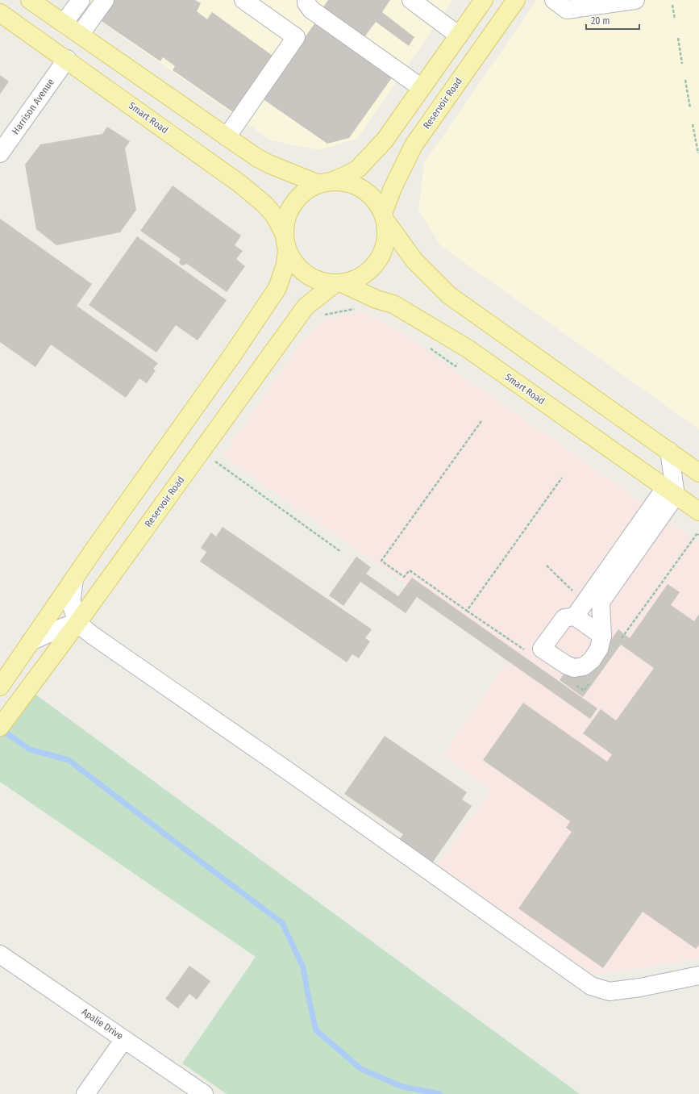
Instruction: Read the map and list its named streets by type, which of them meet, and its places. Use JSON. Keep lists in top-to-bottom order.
{
  "streets": {
    "main road": ["Reservoir Road", "Smart Road"],
    "street": ["Harrison Avenue", "Apalie Drive"]
  },
  "crossings": [
    ["Reservoir Road", "Smart Road"],
    ["Harrison Avenue", "Smart Road"]
  ],
  "scale_bar": "20 m"
}
